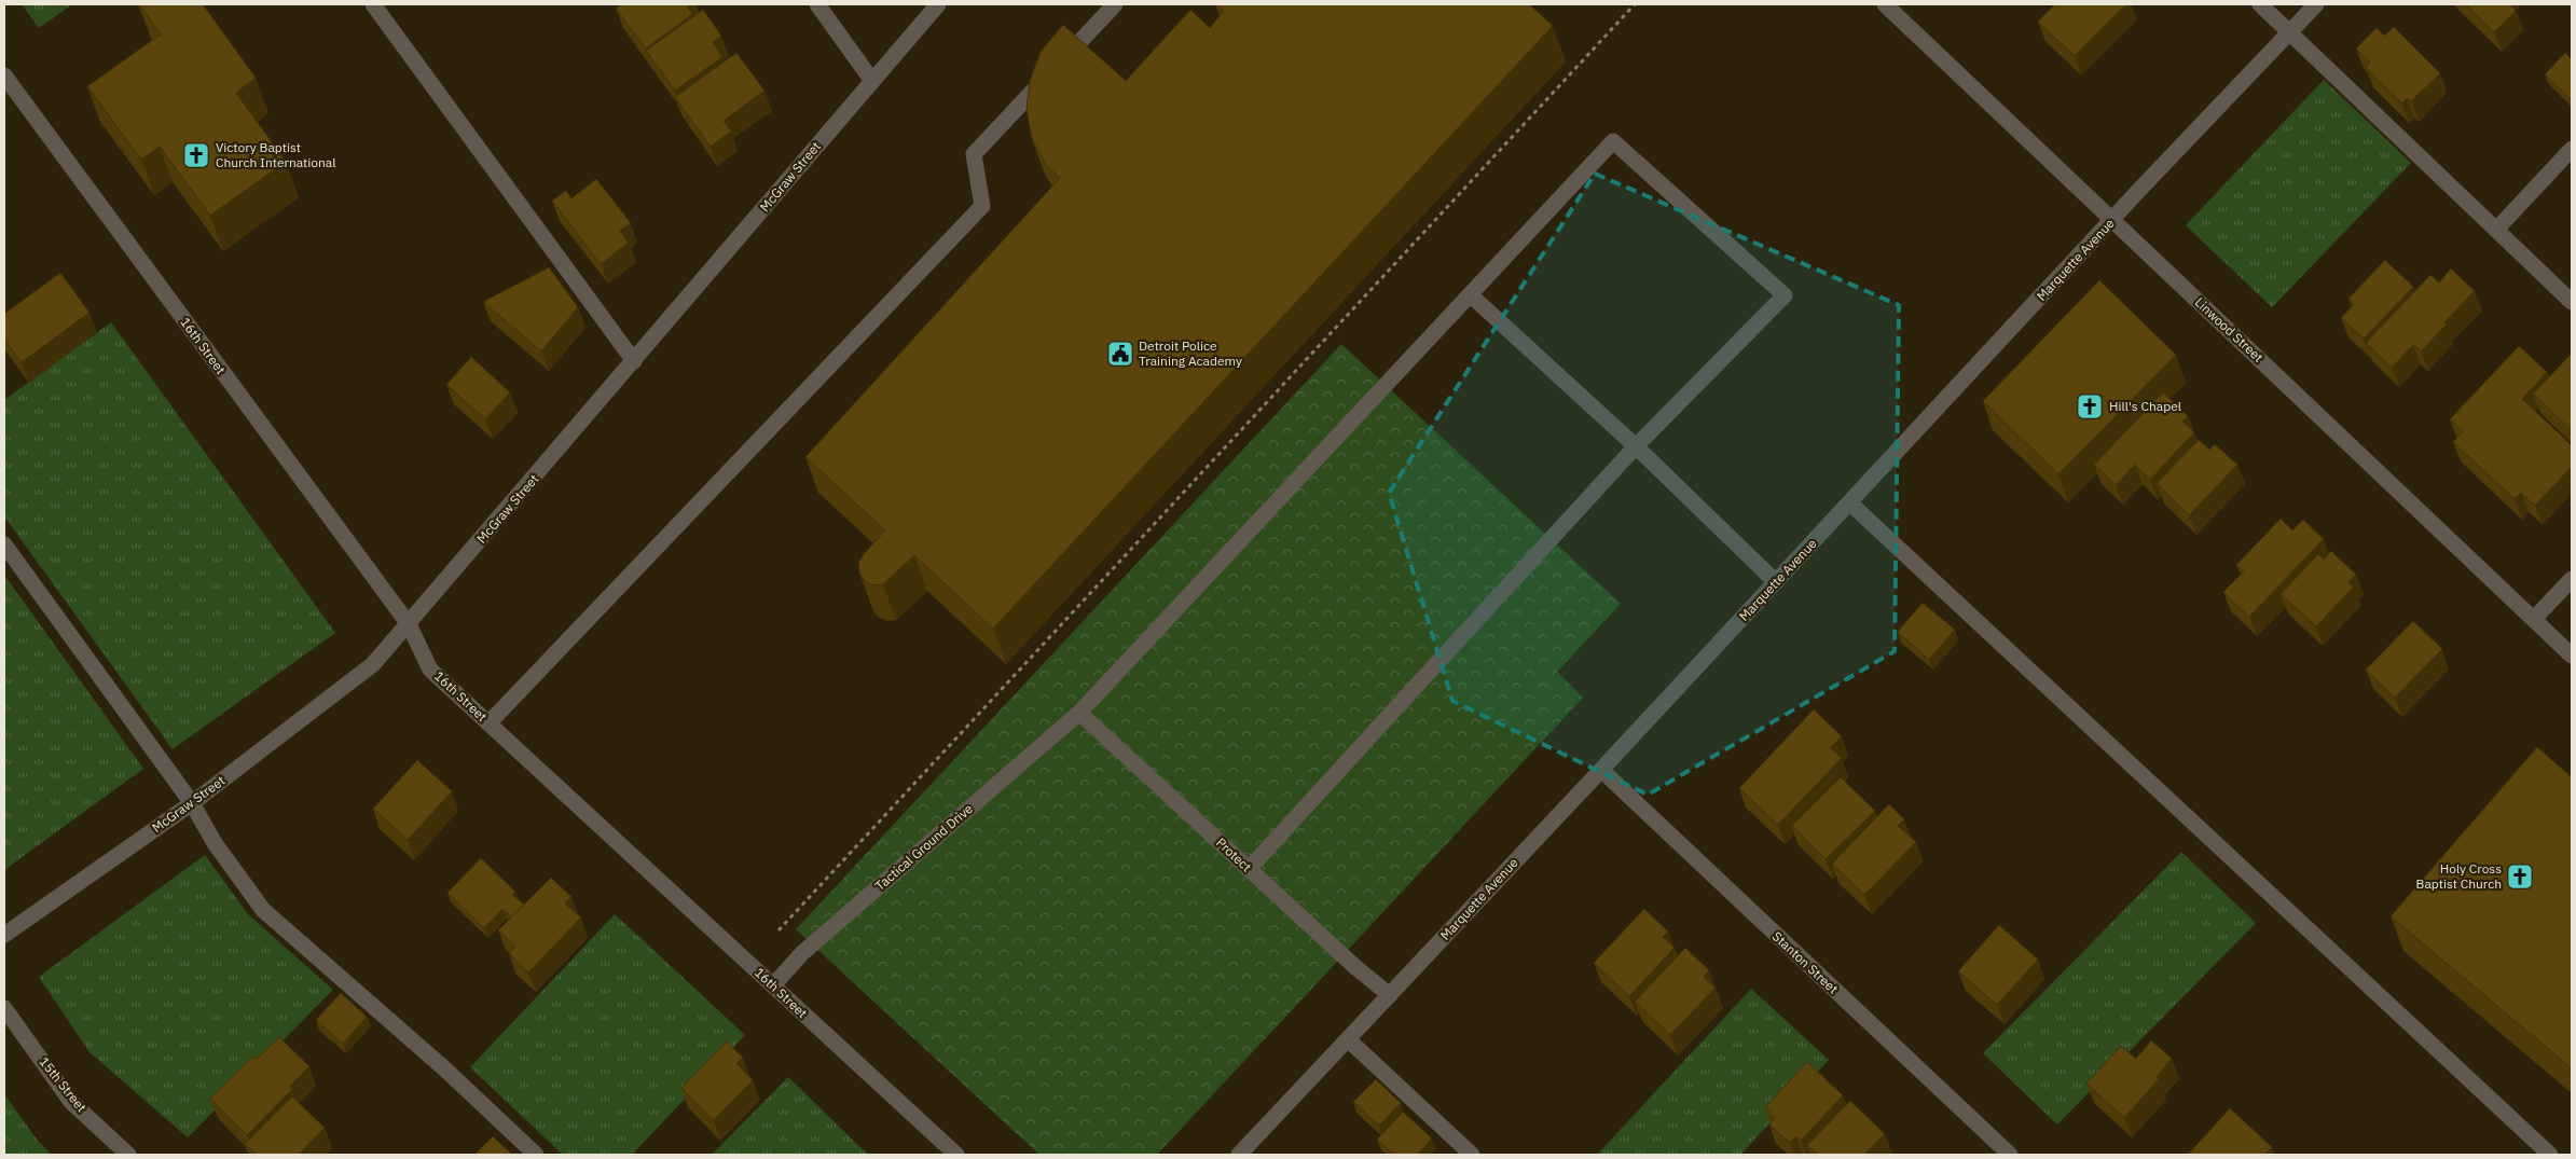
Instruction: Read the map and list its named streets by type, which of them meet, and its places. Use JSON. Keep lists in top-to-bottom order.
{
  "streets": {
    "street": [
      "McGraw Street",
      "Marquette Avenue",
      "Linwood Street",
      "16th Street",
      "Tactical Ground Drive",
      "Protect",
      "Stanton Street",
      "15th Street"
    ]
  },
  "crossings": [
    ["McGraw Street", "16th Street"],
    ["Marquette Avenue", "Linwood Street"],
    ["Marquette Avenue", "Protect"],
    ["Marquette Avenue", "Stanton Street"],
    ["16th Street", "Tactical Ground Drive"],
    ["Tactical Ground Drive", "Protect"]
  ],
  "places": {
    "church": ["Victory Baptist Church International", "Hill's Chapel", "Holy Cross Baptist Church"],
    "public building": ["Detroit Police Training Academy"]
  }
}
